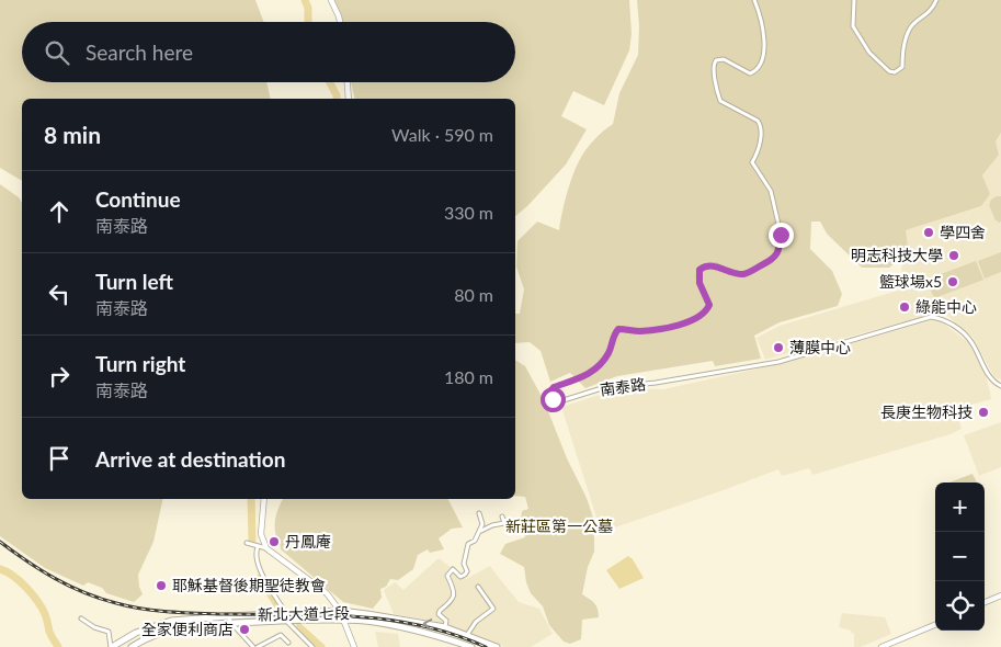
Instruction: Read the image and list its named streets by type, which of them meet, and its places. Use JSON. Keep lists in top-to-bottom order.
{
  "streets": {
    "main road": ["新北大道七段"],
    "street": ["南泰路"]
  },
  "parks": ["新莊區第一公墓"],
  "places": [
    "學四舍",
    "明志科技大學",
    "籃球場x5",
    "綠能中心",
    "薄膜中心",
    "長庚生物科技",
    "丹鳳庵",
    "耶穌基督後期聖徒教會",
    "全家便利商店"
  ],
  "page": {
    "search": "Search here",
    "heading": ["8 min", "Walk · 590 m"],
    "list": [
      ["Continue", "南泰路", "330 m"],
      ["Turn left", "南泰路", "80 m"],
      ["Turn right", "南泰路", "180 m"],
      "Arrive at destination"
    ],
    "map_buttons": ["+", "−"]
  }
}
